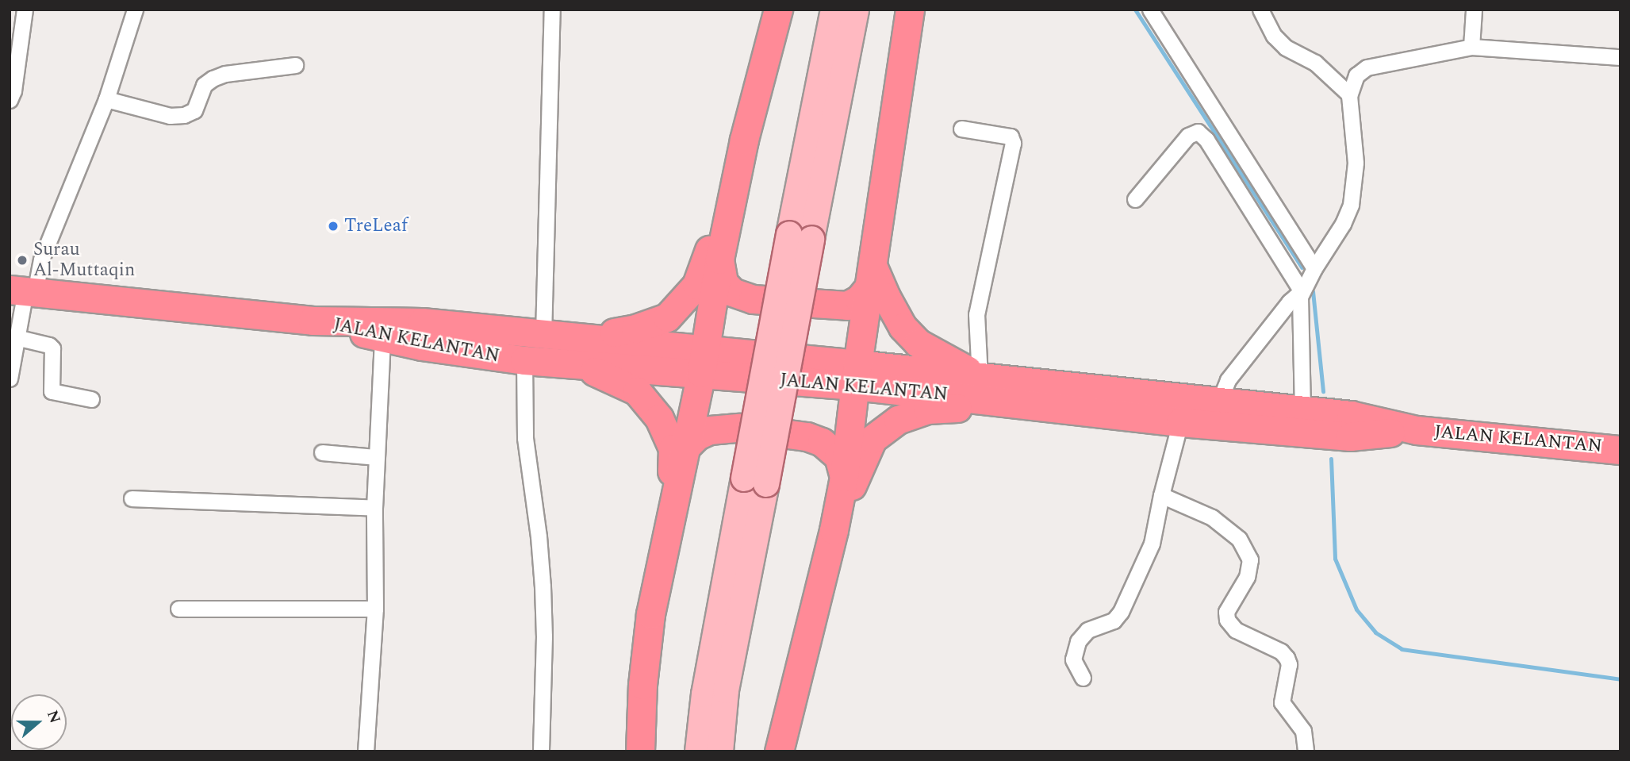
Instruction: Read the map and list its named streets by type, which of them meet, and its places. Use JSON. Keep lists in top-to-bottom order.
{
  "streets": {
    "highway": ["JALAN KELANTAN"]
  },
  "places": ["TreLeaf", "Surau Al-Muttaqin"],
  "north": "right"
}
